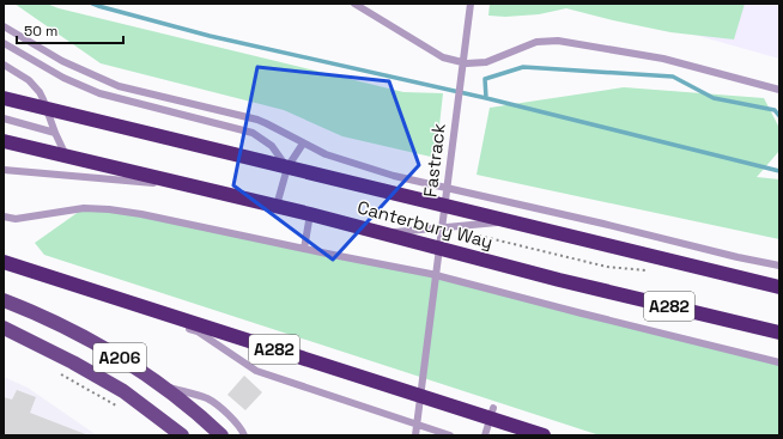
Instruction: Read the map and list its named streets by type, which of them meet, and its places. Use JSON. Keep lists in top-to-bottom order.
{
  "streets": {
    "highway": ["Canterbury Way", "A282"],
    "main road": ["A206"],
    "lane": ["Fastrack"]
  },
  "scale_bar": "50 m"
}
